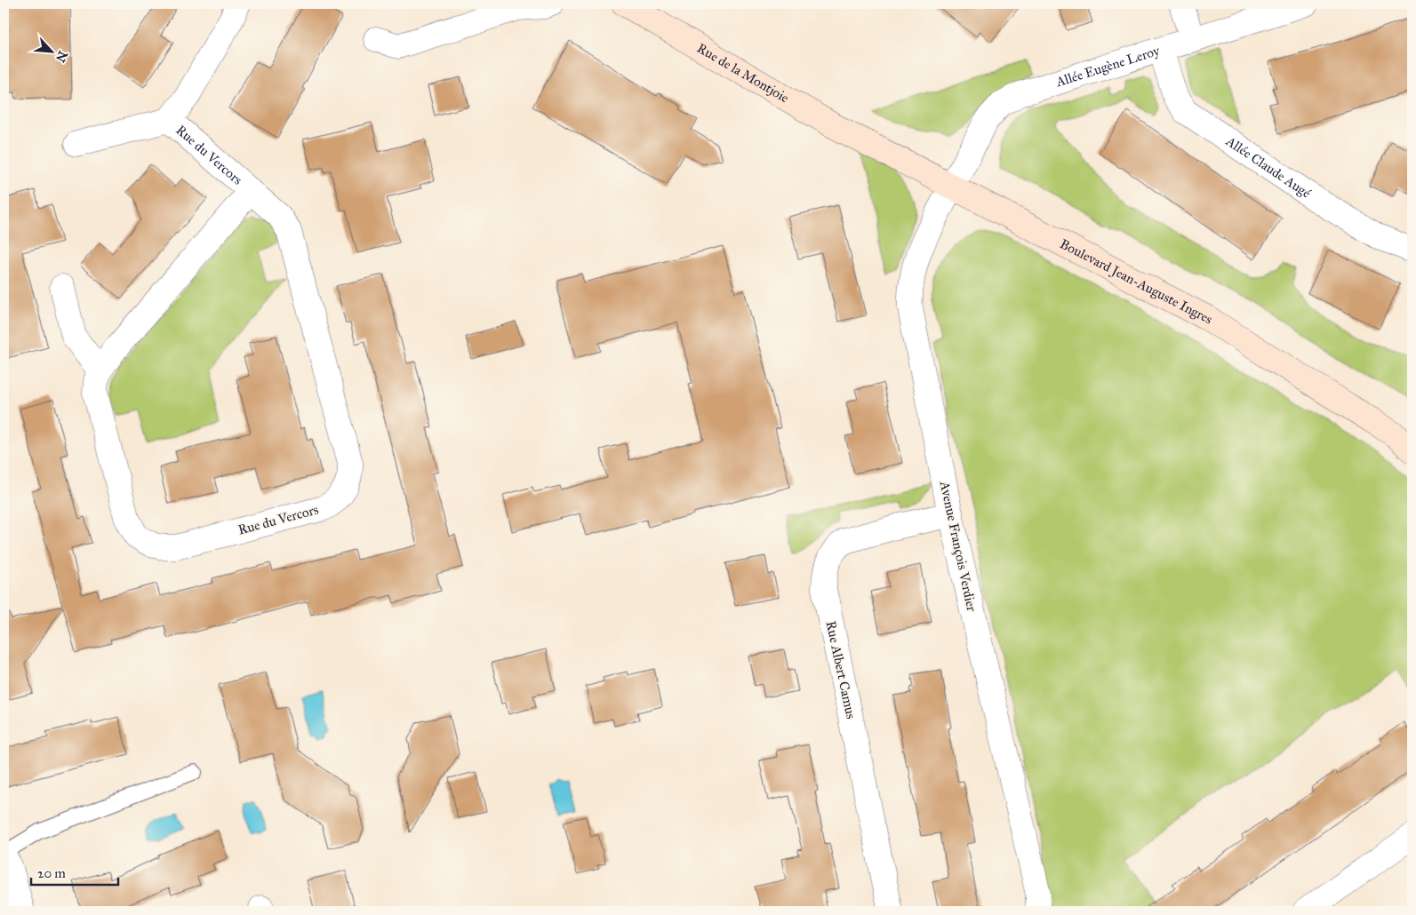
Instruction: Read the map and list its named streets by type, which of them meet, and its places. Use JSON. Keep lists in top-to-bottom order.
{
  "streets": {
    "main road": ["Rue de la Montjoie", "Boulevard Jean-Auguste Ingres"],
    "street": [
      "Allée Eugène Leroy",
      "Rue du Vercors",
      "Allée Claude Augé",
      "Avenue François Verdier",
      "Rue Albert Camus"
    ]
  },
  "crossings": [
    ["Allée Eugène Leroy", "Allée Claude Augé"],
    ["Allée Eugène Leroy", "Boulevard Jean-Auguste Ingres"],
    ["Allée Eugène Leroy", "Avenue François Verdier"],
    ["Rue de la Montjoie", "Boulevard Jean-Auguste Ingres"],
    ["Boulevard Jean-Auguste Ingres", "Avenue François Verdier"],
    ["Avenue François Verdier", "Rue Albert Camus"]
  ],
  "scale_bar": "20 m",
  "north": "bottom right"
}
